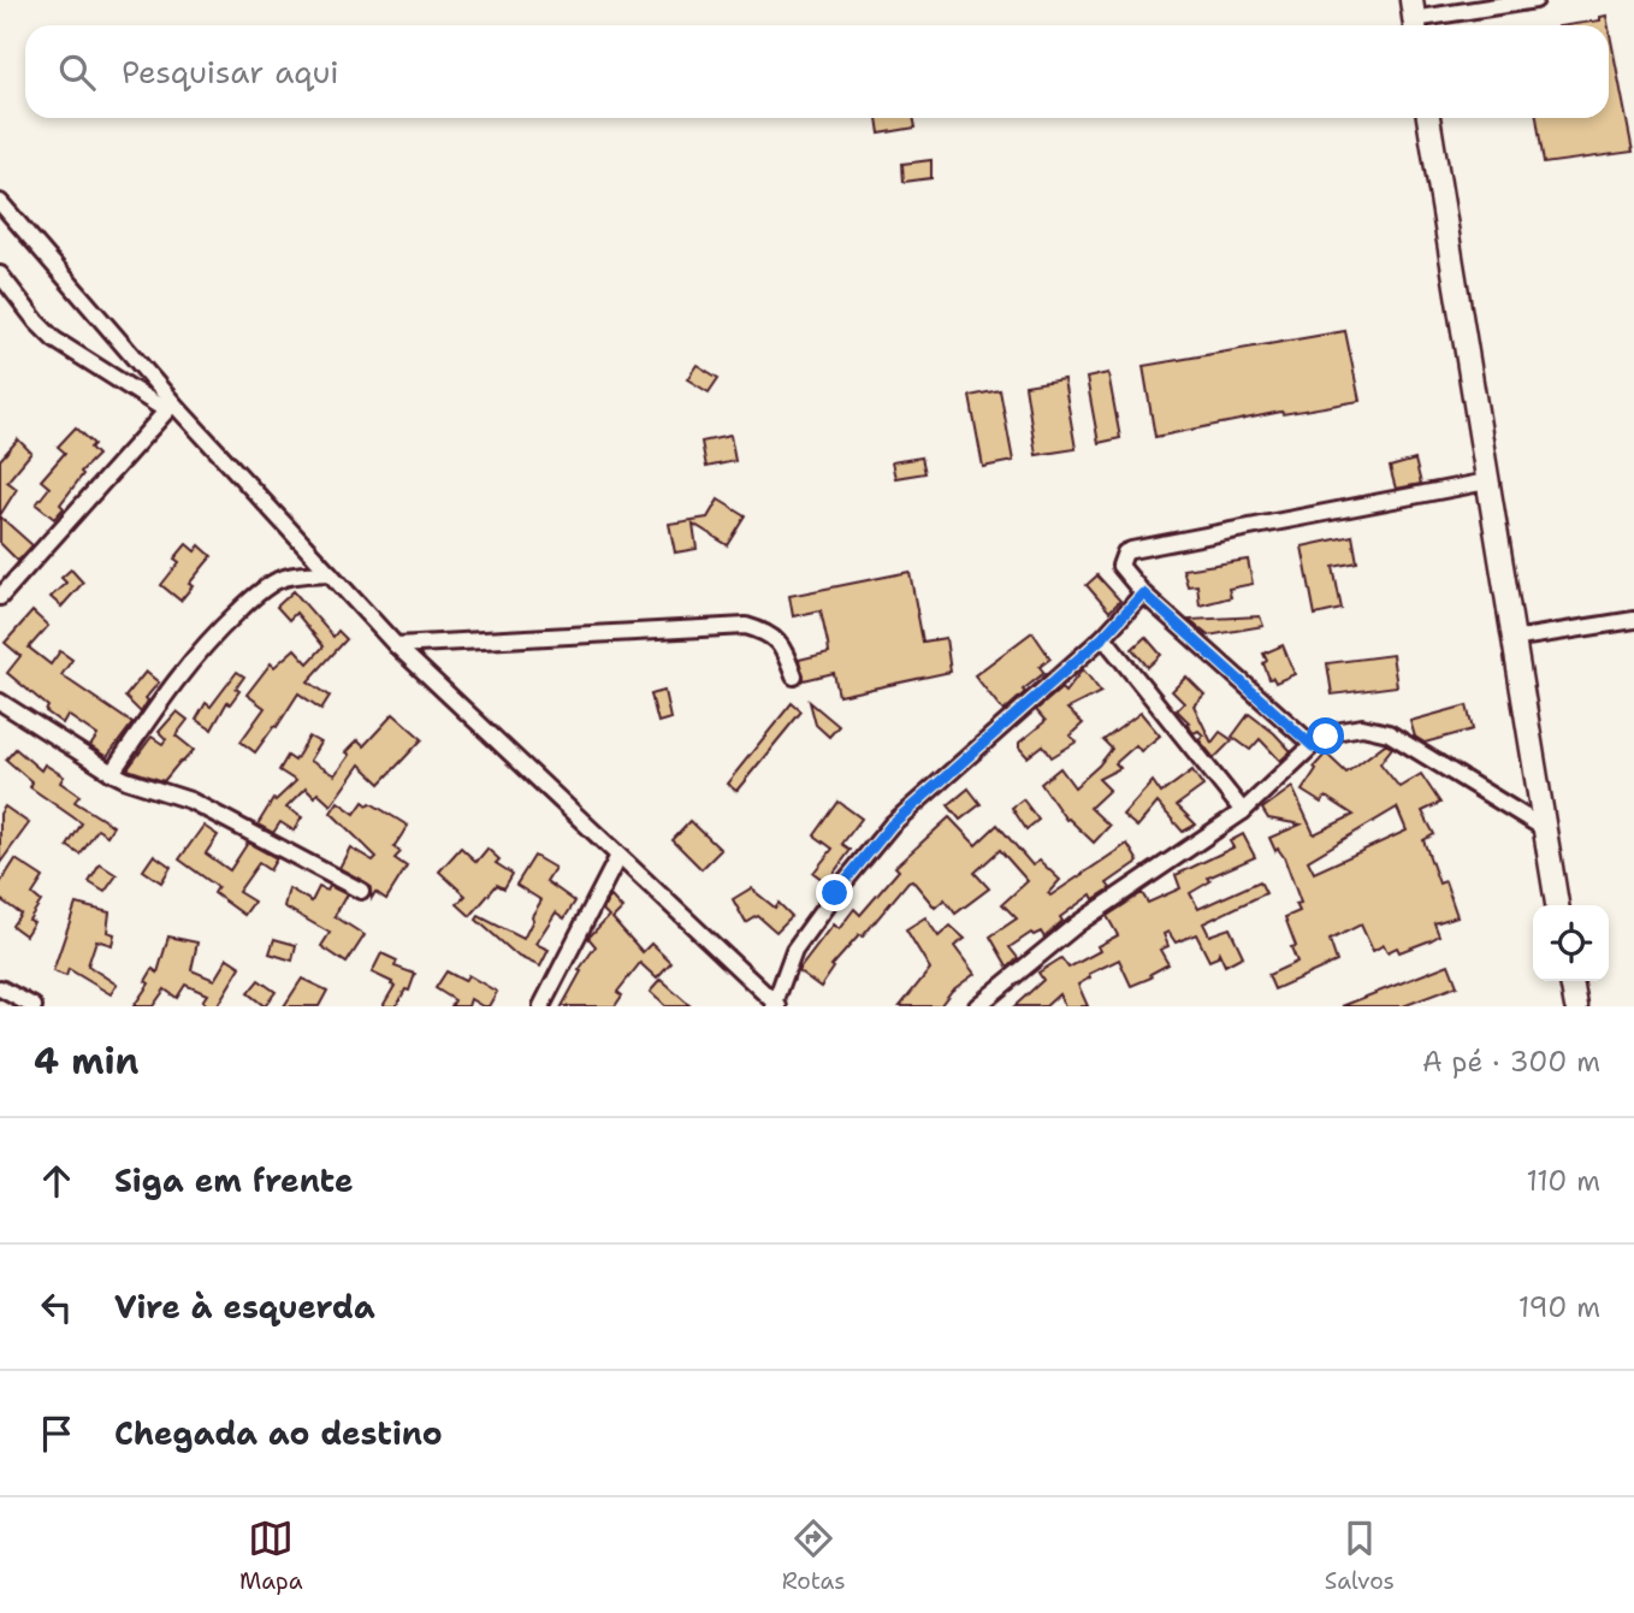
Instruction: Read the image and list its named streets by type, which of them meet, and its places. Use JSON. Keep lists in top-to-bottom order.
{
  "page": {
    "search": "Pesquisar aqui",
    "heading": ["4 min", "A pé · 300 m"],
    "list": [
      ["Siga em frente", "110 m"],
      ["Vire à esquerda", "190 m"],
      "Chegada ao destino"
    ],
    "nav": ["Mapa", "Rotas", "Salvos"]
  }
}
